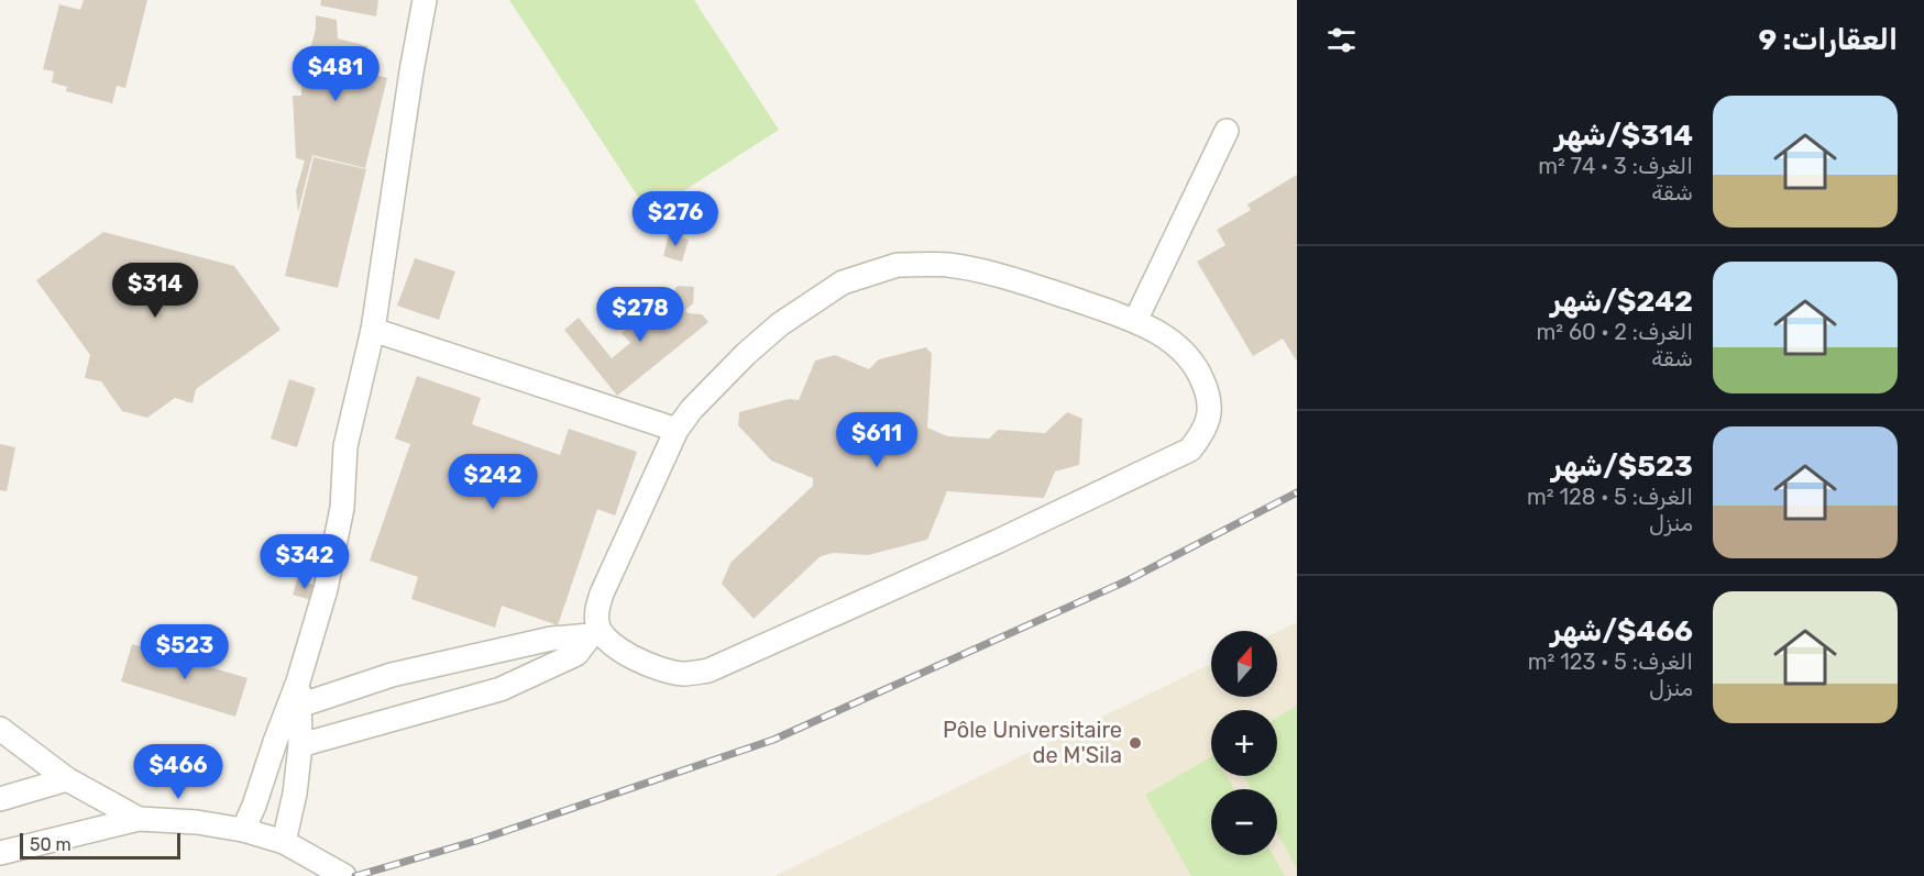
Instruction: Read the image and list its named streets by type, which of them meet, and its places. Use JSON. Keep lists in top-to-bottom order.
{
  "places": ["Pôle Universitaire de M'Sila"],
  "scale_bar": "50 m",
  "north": "top",
  "page": {
    "heading": "العقارات: 9",
    "price": [
      "$481",
      "$276",
      "$314",
      "$278",
      "$611",
      "$242",
      "$342",
      "$523",
      "$466"
    ],
    "list": [
      {
        "name": "$314/شهر",
        "note": "الغرف: 3 · 74 m² · شقة"
      },
      {
        "name": "$242/شهر",
        "note": "الغرف: 2 · 60 m² · شقة"
      },
      {
        "name": "$523/شهر",
        "note": "الغرف: 5 · 128 m² · منزل"
      },
      {
        "name": "$466/شهر",
        "note": "الغرف: 5 · 123 m² · منزل"
      }
    ],
    "map_buttons": ["+", "−"],
    "scale": "50 m"
  }
}
